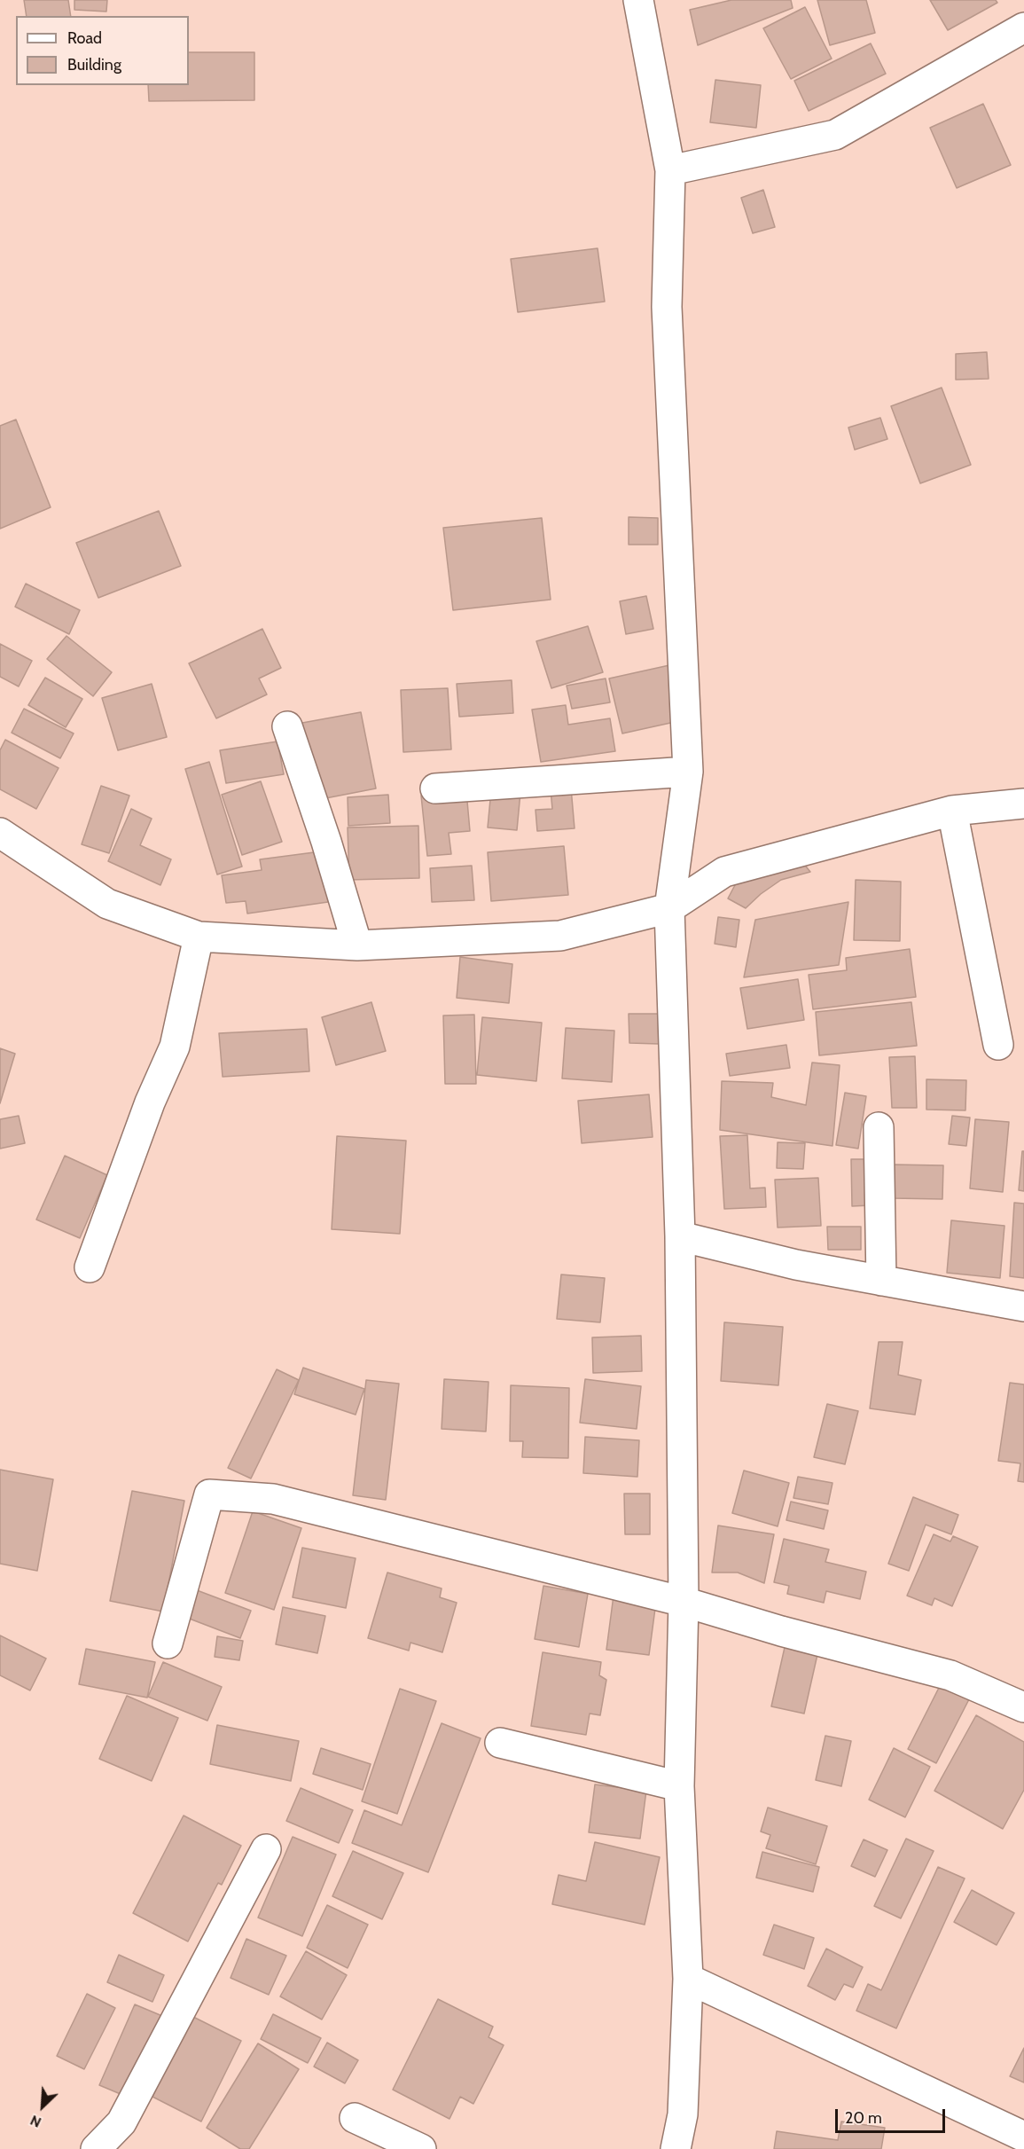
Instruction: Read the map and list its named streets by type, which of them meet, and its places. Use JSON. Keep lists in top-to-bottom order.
{
  "legend": ["Road", "Building"],
  "scale_bar": "20 m",
  "north": "bottom left"
}
